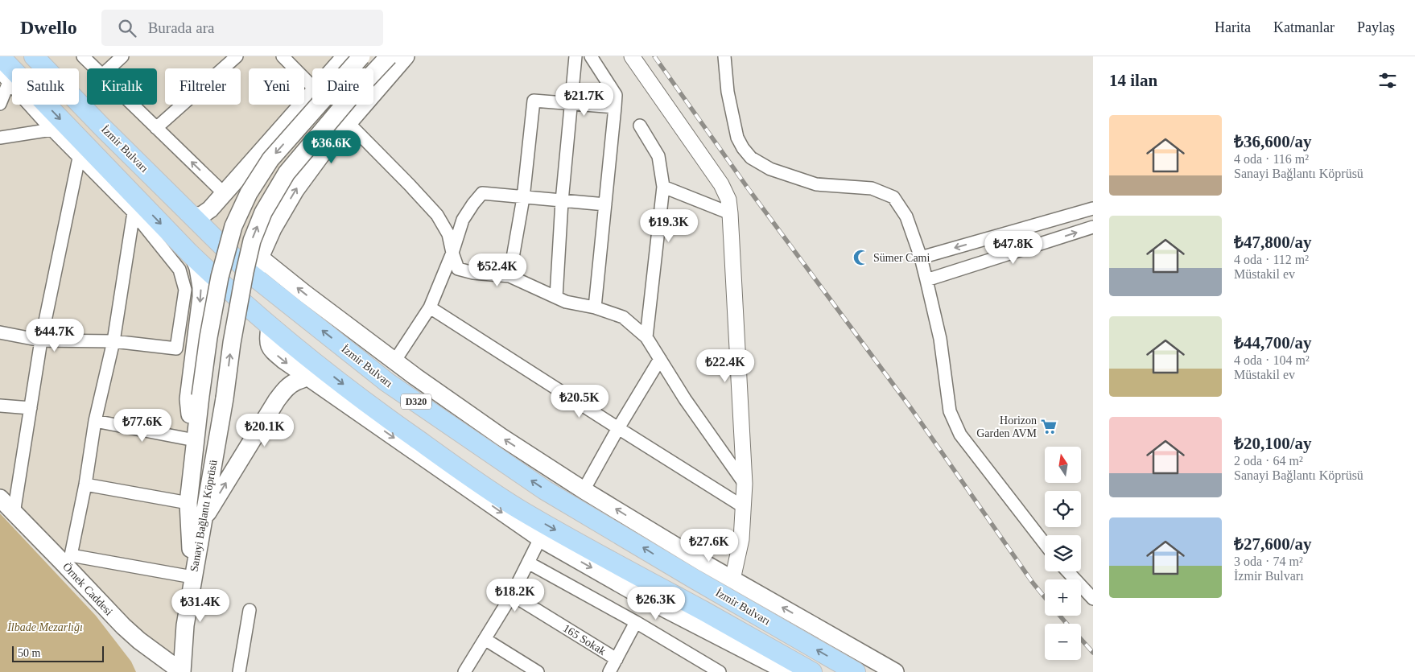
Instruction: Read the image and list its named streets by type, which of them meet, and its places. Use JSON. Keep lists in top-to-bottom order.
{
  "streets": {
    "main road": [
      "İzmir Bulvarı",
      "D320",
      "Sanayi Bağlantı Köprüsü",
      "Örnek Caddesi"
    ],
    "street": ["165 Sokak"]
  },
  "parks": ["İlbade Mezarlığı"],
  "places": {
    "mosque": ["Sümer Cami"],
    "supermarket": ["Horizon Garden AVM"]
  },
  "scale_bar": "50 m",
  "north": "top",
  "page": {
    "header": "Dwello",
    "search": "Burada ara",
    "nav": ["Harita", "Katmanlar", "Paylaş"],
    "heading": "14 ilan",
    "chip": [
      "Satılık",
      "Kiralık",
      "Filtreler",
      "Yeni",
      "Daire"
    ],
    "price": [
      "₺21.7K",
      "₺36.6K",
      "₺19.3K",
      "₺47.8K",
      "₺52.4K",
      "₺44.7K",
      "₺22.4K",
      "₺20.5K",
      "₺77.6K",
      "₺20.1K",
      "₺27.6K",
      "₺18.2K",
      "₺26.3K",
      "₺31.4K"
    ],
    "list": [
      {
        "name": "₺36,600/ay",
        "note": "4 oda · 116 m² · Sanayi Bağlantı Köprüsü"
      },
      {
        "name": "₺47,800/ay",
        "note": "4 oda · 112 m² · Müstakil ev"
      },
      {
        "name": "₺44,700/ay",
        "note": "4 oda · 104 m² · Müstakil ev"
      },
      {
        "name": "₺20,100/ay",
        "note": "2 oda · 64 m² · Sanayi Bağlantı Köprüsü"
      },
      {
        "name": "₺27,600/ay",
        "note": "3 oda · 74 m² · İzmir Bulvarı"
      }
    ],
    "map_buttons": ["+", "−"],
    "scale": "50 m"
  }
}
